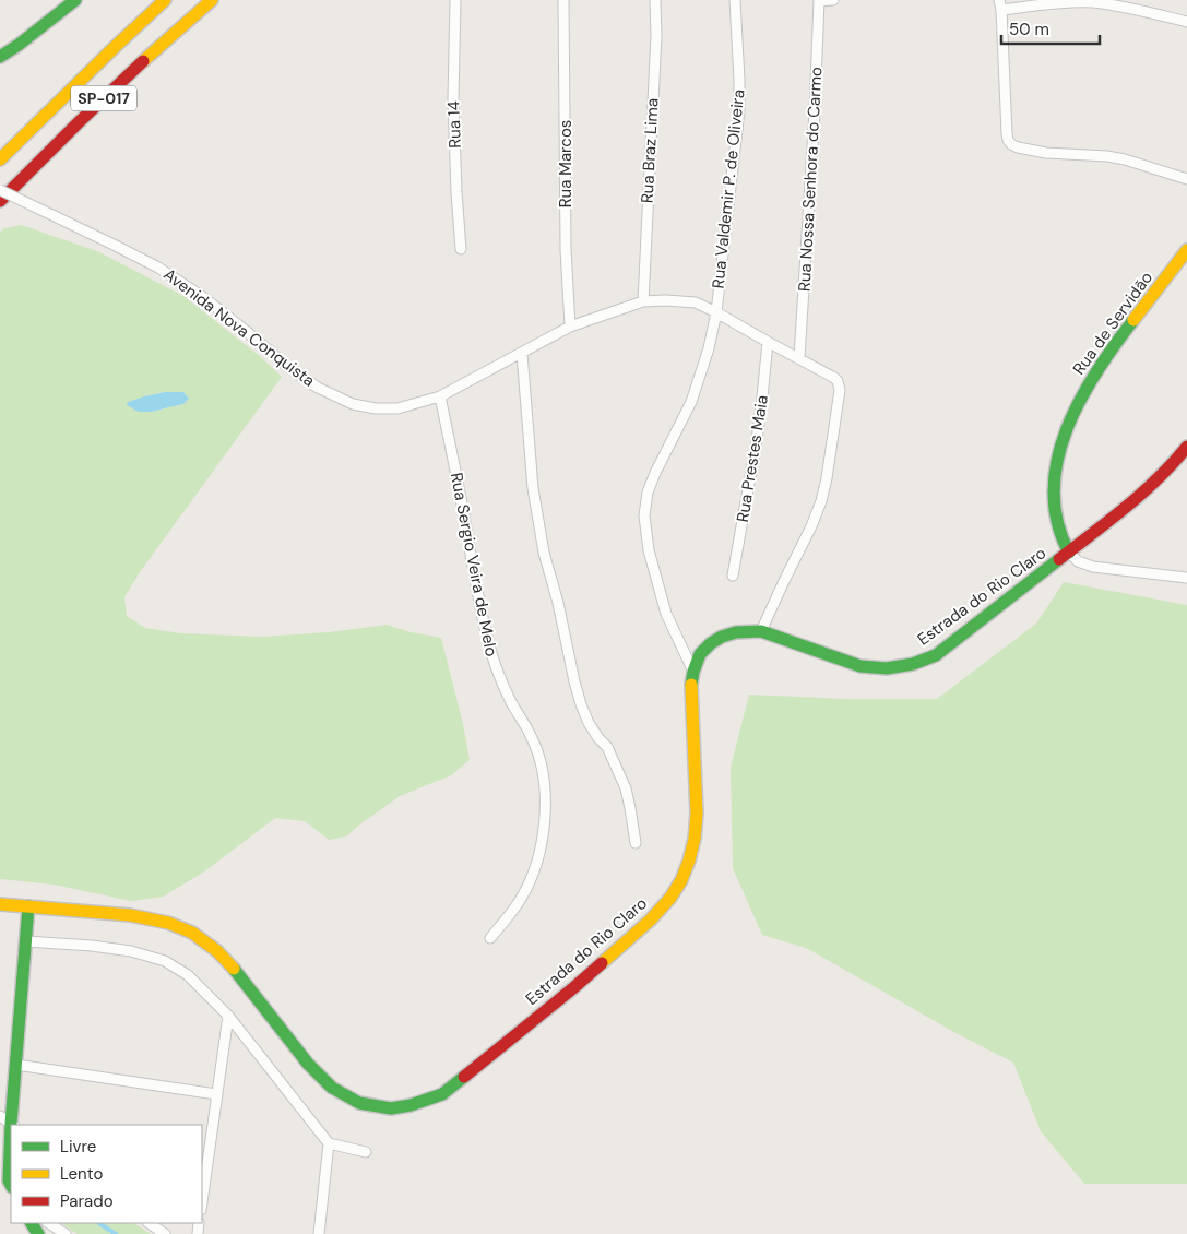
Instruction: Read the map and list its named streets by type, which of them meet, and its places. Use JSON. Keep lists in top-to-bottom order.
{
  "streets": {
    "main road": ["SP-017", "Rua de Servidão", "Estrada do Rio Claro"],
    "street": [
      "Rua 14",
      "Rua Braz Lima",
      "Rua Marcos",
      "Rua Nossa Senhora do Carmo",
      "Rua Valdemir P. de Oliveira",
      "Avenida Nova Conquista",
      "Rua Prestes Maia",
      "Rua Sergio Veira de Melo"
    ]
  },
  "crossings": [
    ["Rua Braz Lima", "Avenida Nova Conquista"],
    ["Rua Marcos", "Avenida Nova Conquista"],
    ["Rua Nossa Senhora do Carmo", "Avenida Nova Conquista"],
    ["Rua Valdemir P. de Oliveira", "Avenida Nova Conquista"],
    ["Rua Valdemir P. de Oliveira", "Estrada do Rio Claro"],
    ["Rua de Servidão", "Estrada do Rio Claro"],
    ["Avenida Nova Conquista", "Rua Prestes Maia"],
    ["Avenida Nova Conquista", "Rua Sergio Veira de Melo"],
    ["Avenida Nova Conquista", "Estrada do Rio Claro"]
  ],
  "legend": ["Livre", "Lento", "Parado"],
  "scale_bar": "50 m"
}
